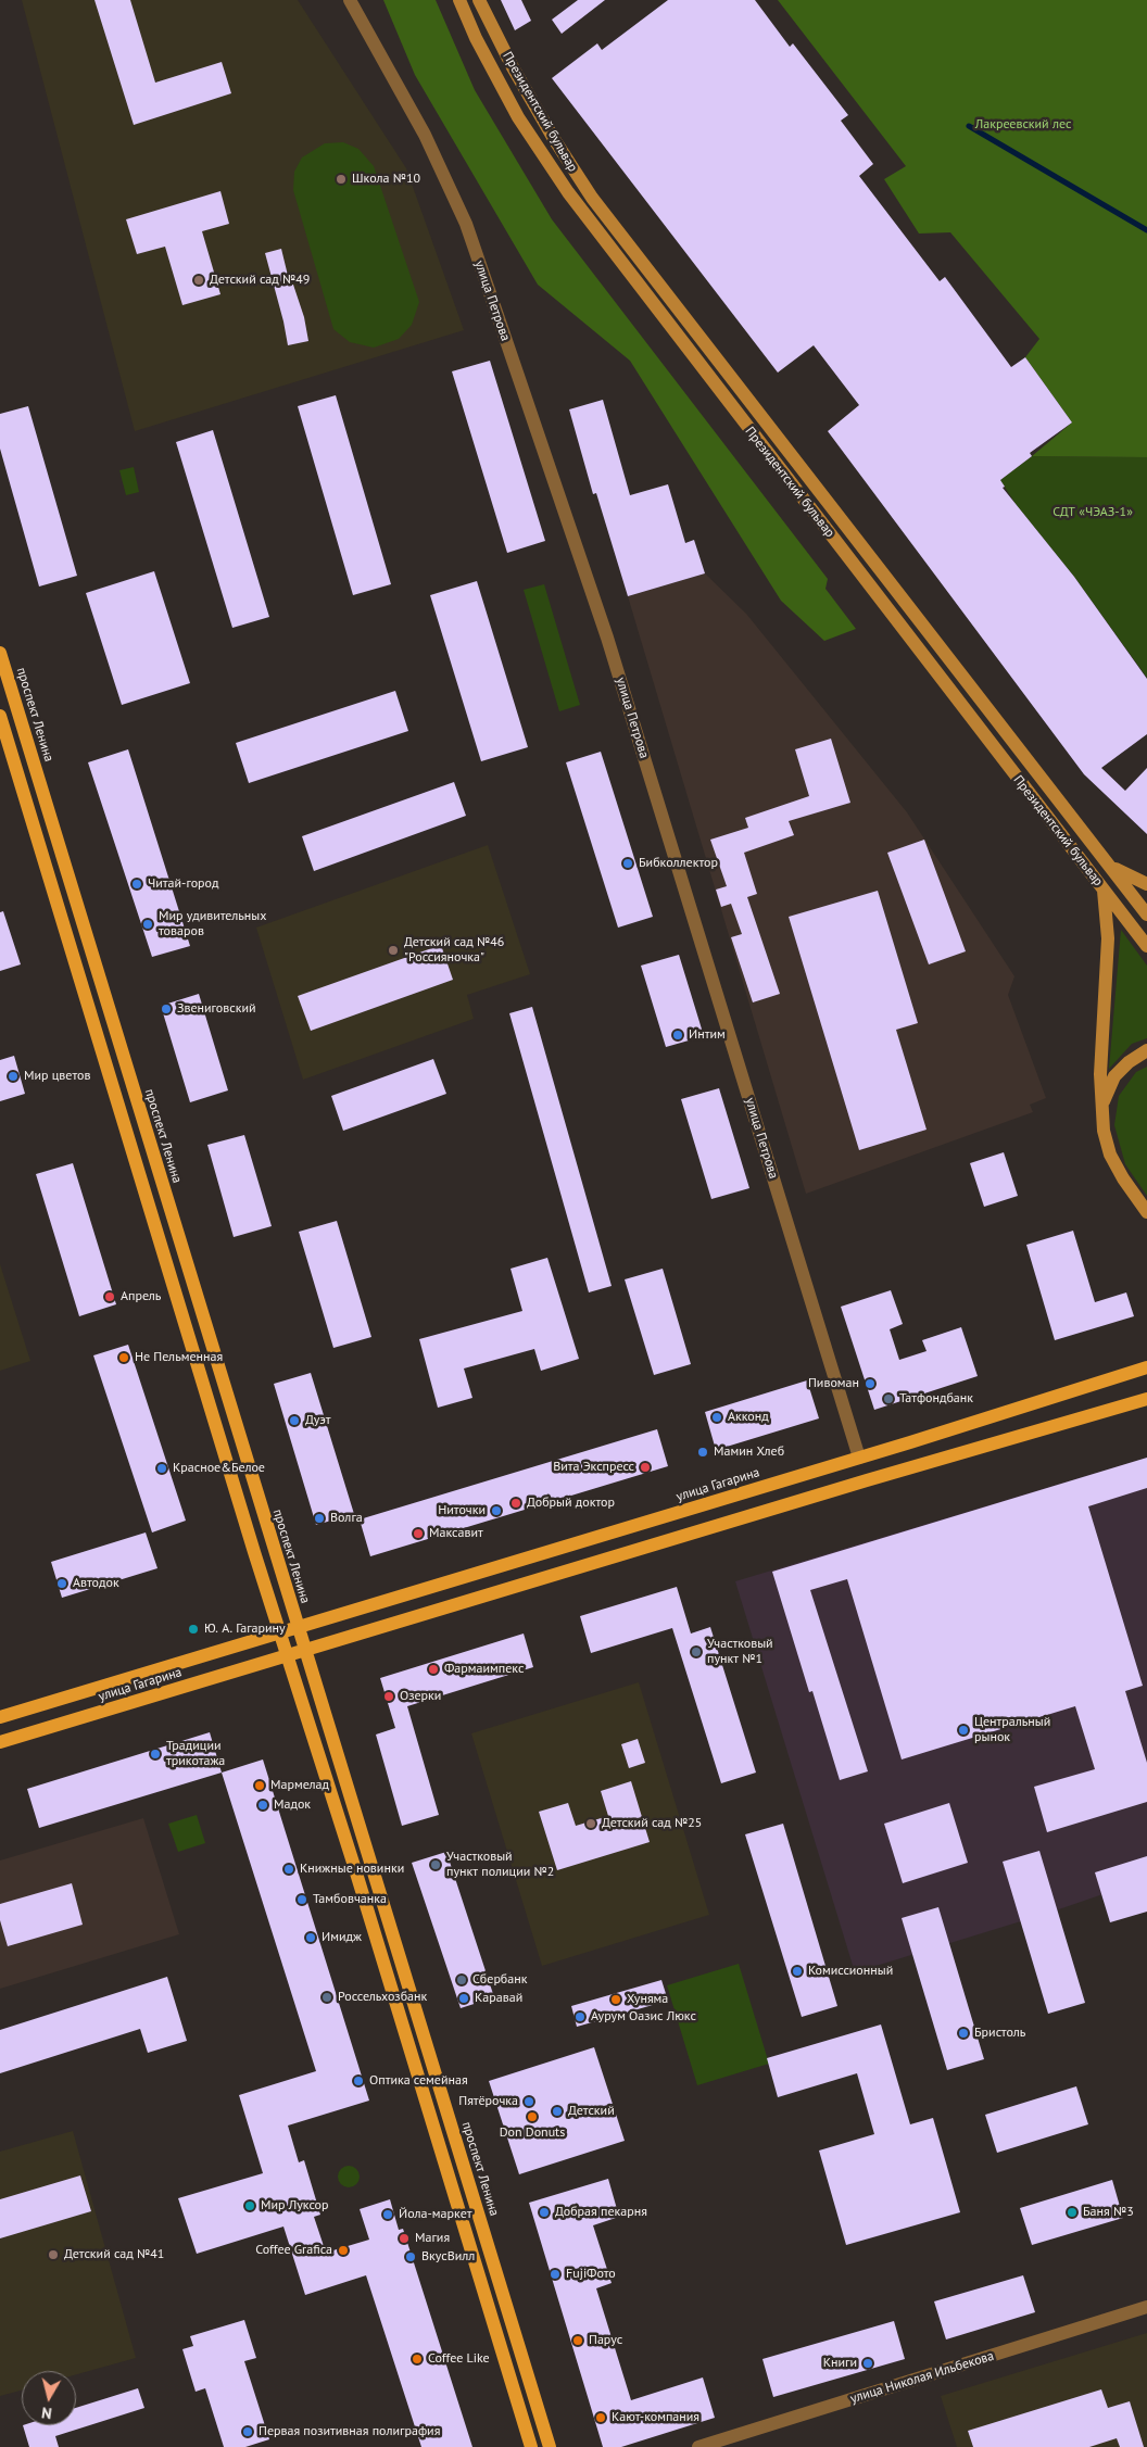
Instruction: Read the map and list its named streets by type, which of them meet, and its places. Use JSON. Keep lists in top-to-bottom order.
{
  "streets": {
    "main road": ["Президентский бульвар", "проспект Ленина", "улица Гагарина"],
    "street": ["улица Петрова", "улица Николая Ильбекова"]
  },
  "crossings": [
    ["улица Петрова", "улица Гагарина"],
    ["проспект Ленина", "улица Гагарина"]
  ],
  "parks": ["Лакреевский лес", "СДТ «ЧЭАЗ-1»"],
  "places": [
    "Школа №10",
    "Детский сад №49",
    "Бибколлектор",
    "Читай-город",
    "Мир удивительных товаров",
    "Детский сад №46 \"Россияночка\"",
    "Звениговский",
    "Интим",
    "Мир цветов",
    "Апрель",
    "Не Пельменная",
    "Пивоман",
    "Татфондбанк",
    "Акконд",
    "Дуэт",
    "Мамин Хлеб",
    "Вита Экспресс",
    "Красное&Белое",
    "Добрый доктор",
    "Ниточки",
    "Волга",
    "Максавит",
    "Автодок",
    "Ю. А. Гагарину",
    "Участковый пункт №1",
    "Фармаимпекс",
    "Озерки",
    "Центральный рынок",
    "Традиции трикотажа",
    "Мармелад",
    "Мадок",
    "Детский сад №25",
    "Участковый пункт полиции №2",
    "Книжные новинки",
    "Тамбовчанка",
    "Имидж",
    "Комиссионный",
    "Сбербанк",
    "Россельхозбанк",
    "Каравай",
    "Хуняма",
    "Аурум Оазис Люкс",
    "Бристоль",
    "Оптика семейная",
    "Пятёрочка",
    "Детский",
    "Don Donuts",
    "Мир Луксор",
    "Добрая пекарня",
    "Баня №3",
    "Йола-маркет",
    "Магия",
    "Coffee Grafica",
    "Детский сад №41",
    "ВкусВилл",
    "FujiФото",
    "Парус",
    "Coffee Like",
    "Книги",
    "Кают-компания",
    "Первая позитивная полиграфия"
  ],
  "north": "bottom"
}
